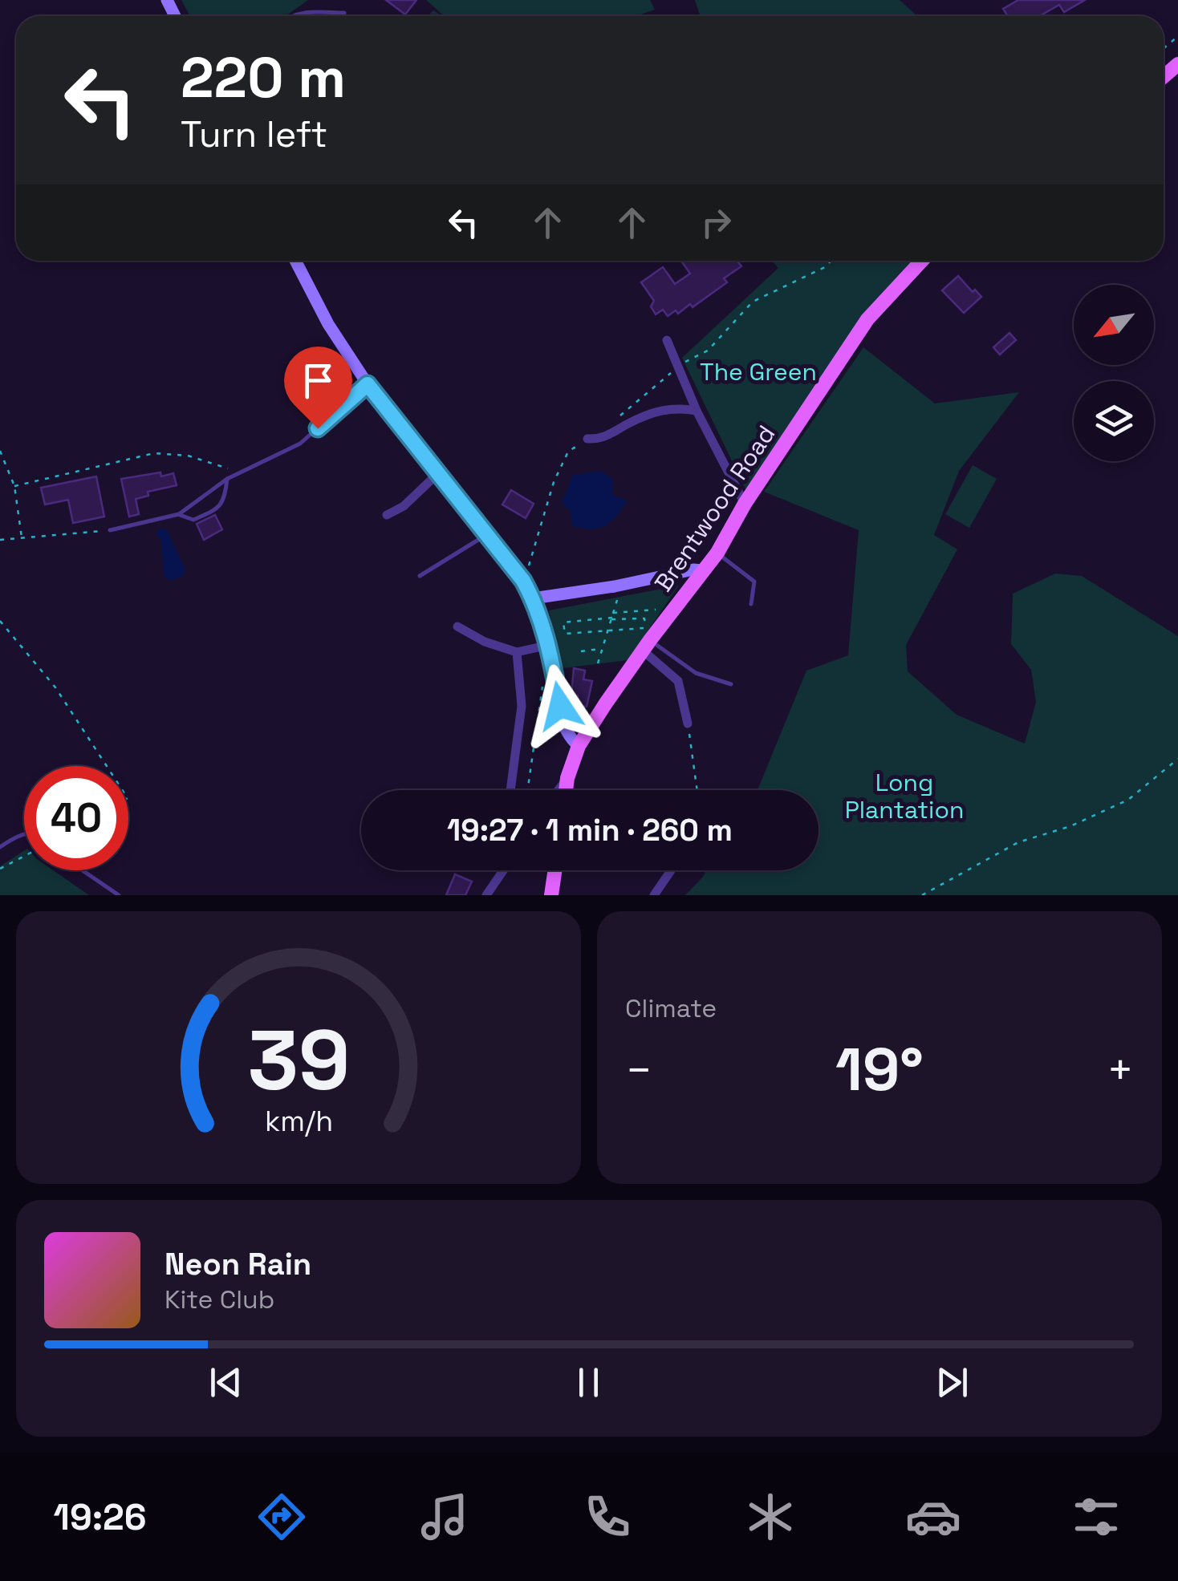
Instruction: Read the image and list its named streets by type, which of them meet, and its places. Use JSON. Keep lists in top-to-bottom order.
{
  "streets": {
    "main road": ["Brentwood Road"]
  },
  "parks": ["The Green", "Long Plantation"],
  "north": "bottom left",
  "page": {
    "turn": ["220 m", "Turn left"],
    "limit": "40",
    "trip": "19:27 · 1 min · 260 m",
    "tile": "Climate",
    "heat": ["−", "19°", "+"],
    "song": ["Neon Rain", "Kite Club"],
    "tabs": "19:26",
    "gauge": ["39", "km/h"]
  }
}
